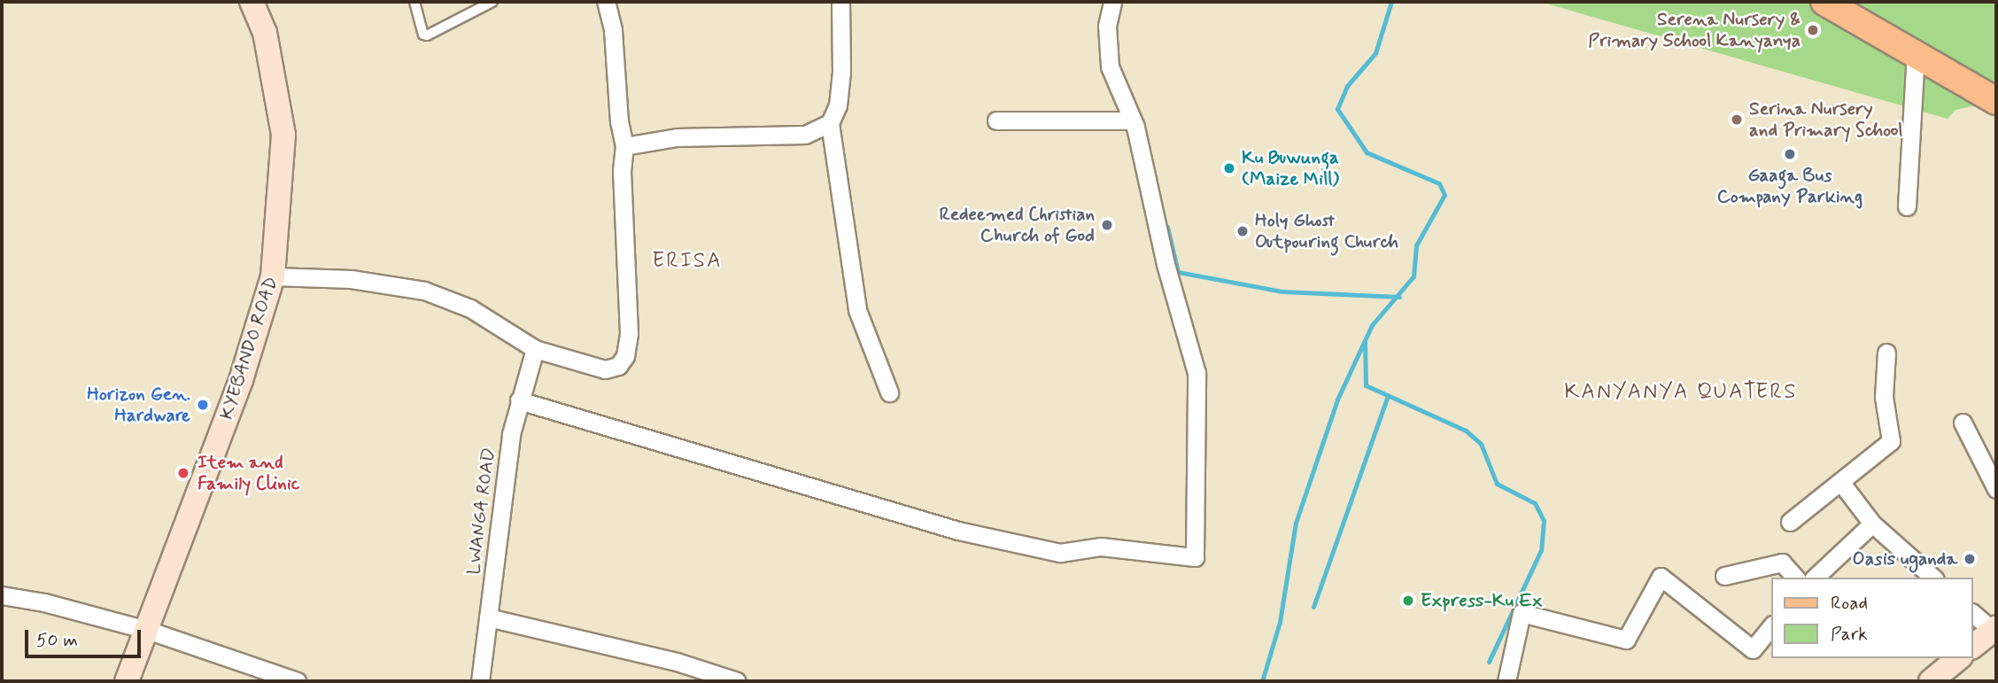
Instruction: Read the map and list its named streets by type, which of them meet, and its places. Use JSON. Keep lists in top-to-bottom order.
{
  "streets": {
    "street": ["KYEBANDO ROAD", "LWANGA ROAD"]
  },
  "districts": ["ERISA", "KANYANYA QUATERS"],
  "places": [
    "Serena Nursery & Primary School Kanyanya",
    "Serina Nursery and Primary School",
    "Gaaga Bus Company Parking",
    "Ku Buwunga (Maize Mill)",
    "Redeemed Christian Church of God",
    "Holy Ghost Outpouring Church",
    "Horizon Gen. Hardware",
    "Item and Family Clinic",
    "Oasis uganda",
    "Express-Ku Ex"
  ],
  "legend": ["Road", "Park"],
  "scale_bar": "50 m"
}
